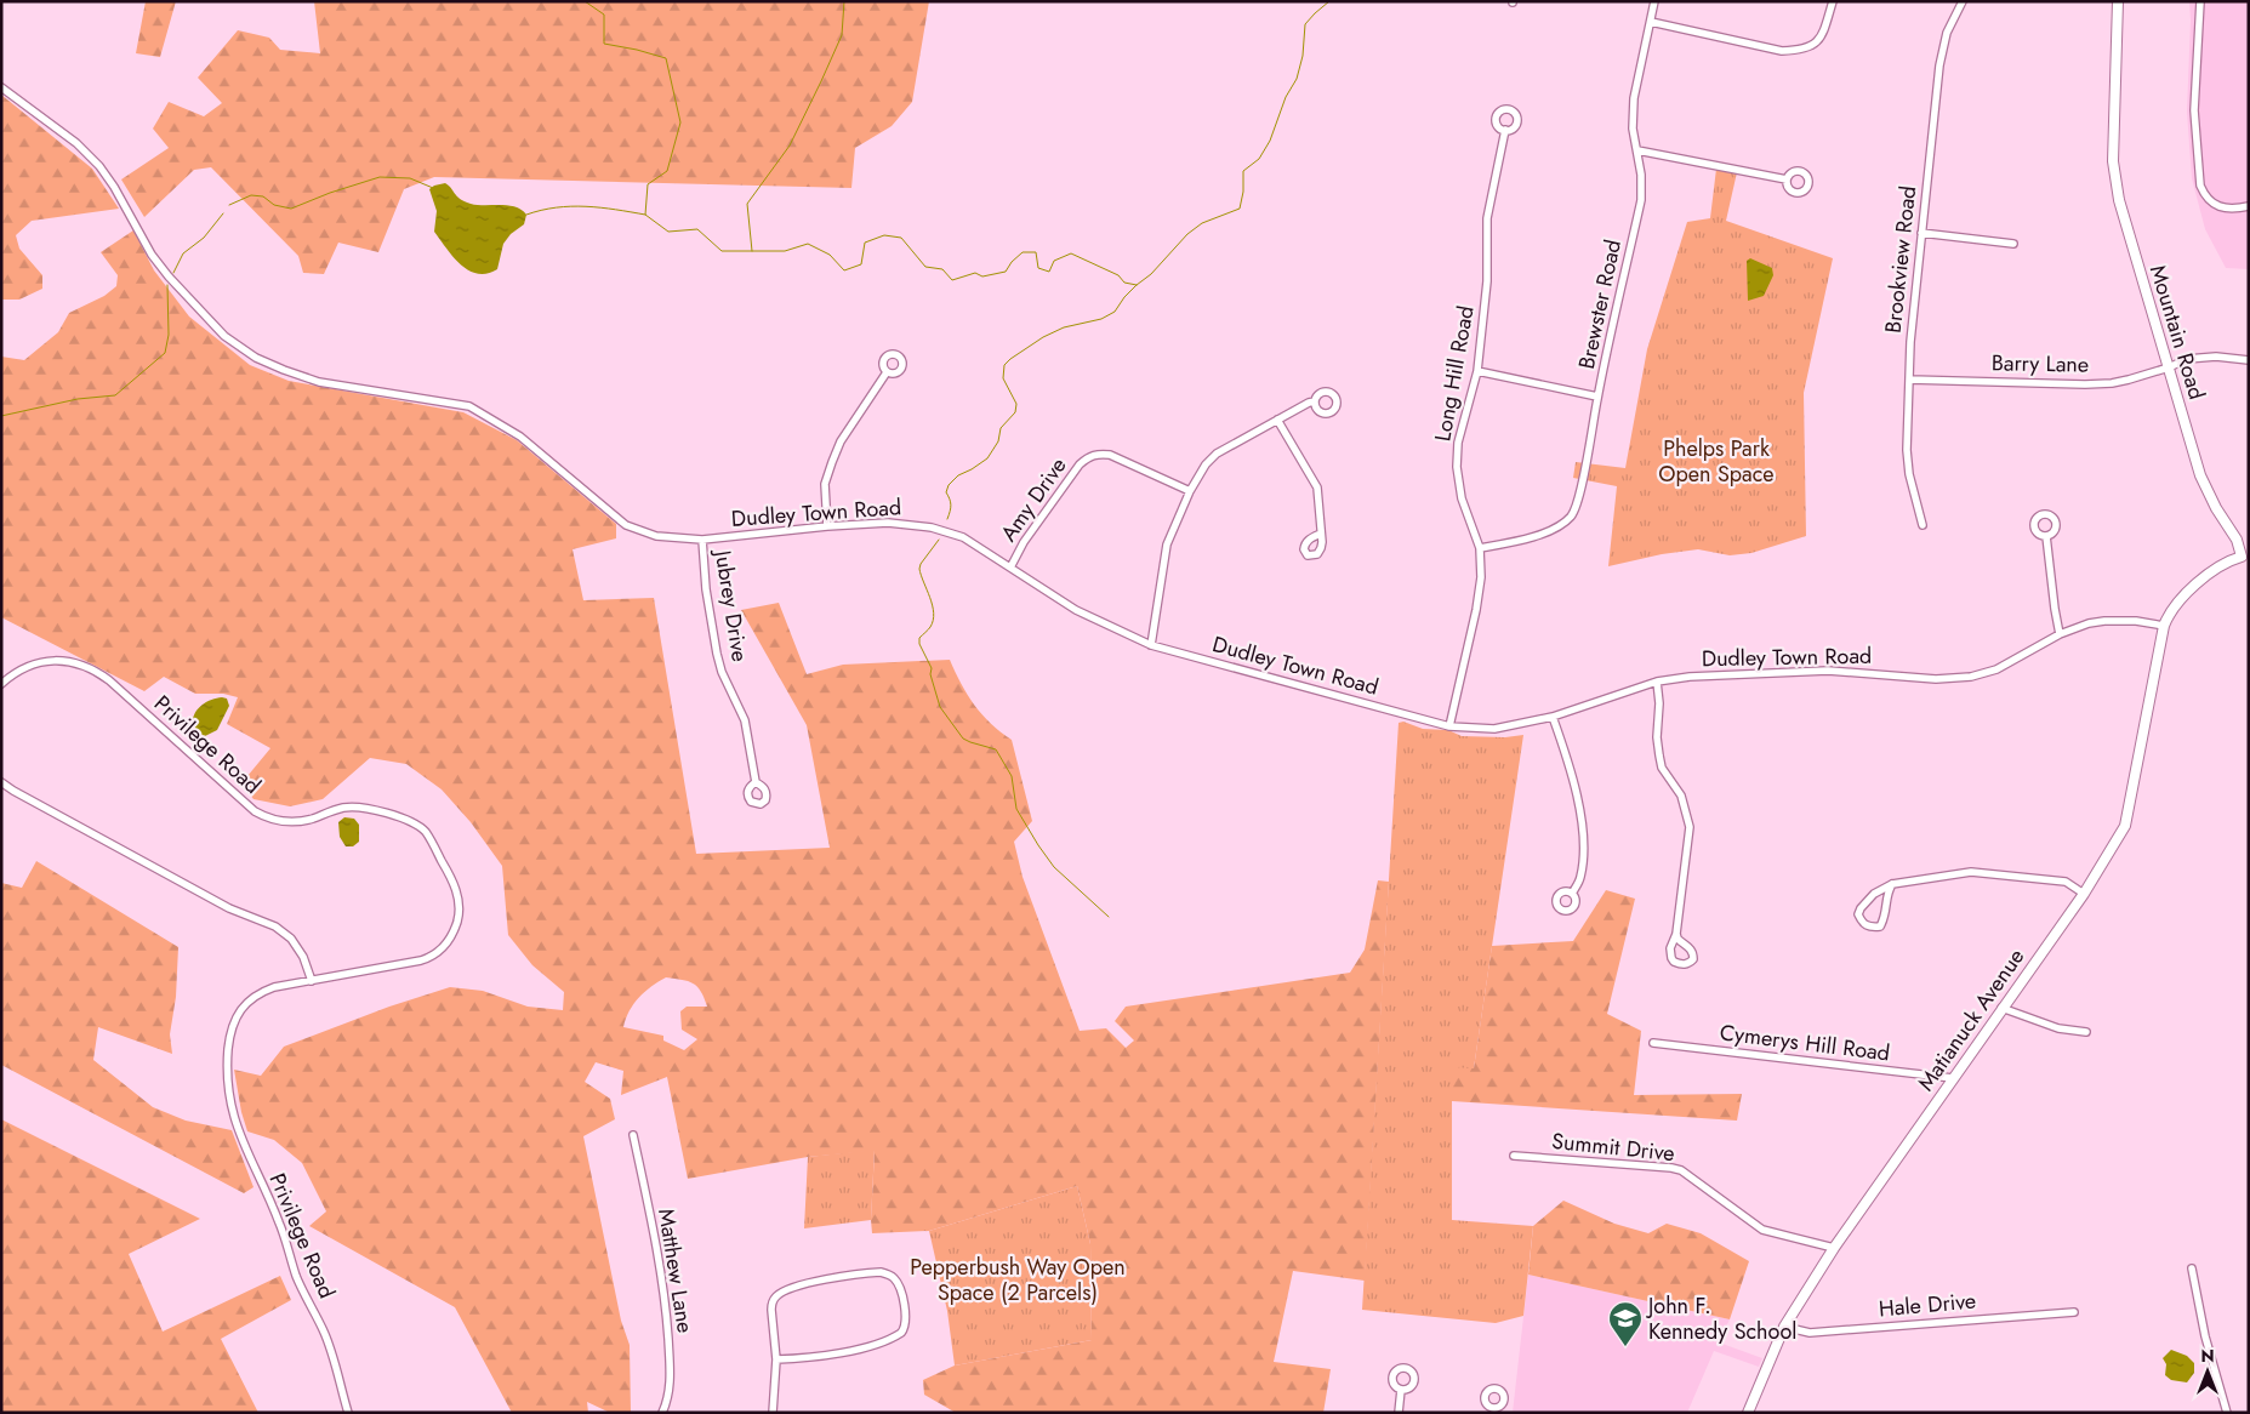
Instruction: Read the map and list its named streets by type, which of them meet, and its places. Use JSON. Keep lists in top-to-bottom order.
{
  "streets": {
    "street": [
      "Brookview Road",
      "Brewster Road",
      "Mountain Road",
      "Barry Lane",
      "Long Hill Road",
      "Amy Drive",
      "Dudley Town Road",
      "Jubrey Drive",
      "Privilege Road",
      "Matianuck Avenue",
      "Cymerys Hill Road",
      "Summit Drive",
      "Matthew Lane",
      "Hale Drive"
    ]
  },
  "crossings": [
    ["Brookview Road", "Barry Lane"],
    ["Brewster Road", "Long Hill Road"],
    ["Mountain Road", "Barry Lane"],
    ["Mountain Road", "Dudley Town Road"],
    ["Mountain Road", "Matianuck Avenue"],
    ["Long Hill Road", "Dudley Town Road"],
    ["Amy Drive", "Dudley Town Road"],
    ["Dudley Town Road", "Jubrey Drive"],
    ["Dudley Town Road", "Matianuck Avenue"],
    ["Matianuck Avenue", "Cymerys Hill Road"],
    ["Matianuck Avenue", "Summit Drive"],
    ["Matianuck Avenue", "Hale Drive"]
  ],
  "parks": ["Phelps Park Open Space", "Pepperbush Way Open Space (2 Parcels)"],
  "places": {
    "school or university": ["John F. Kennedy School"]
  },
  "north": "top"
}
